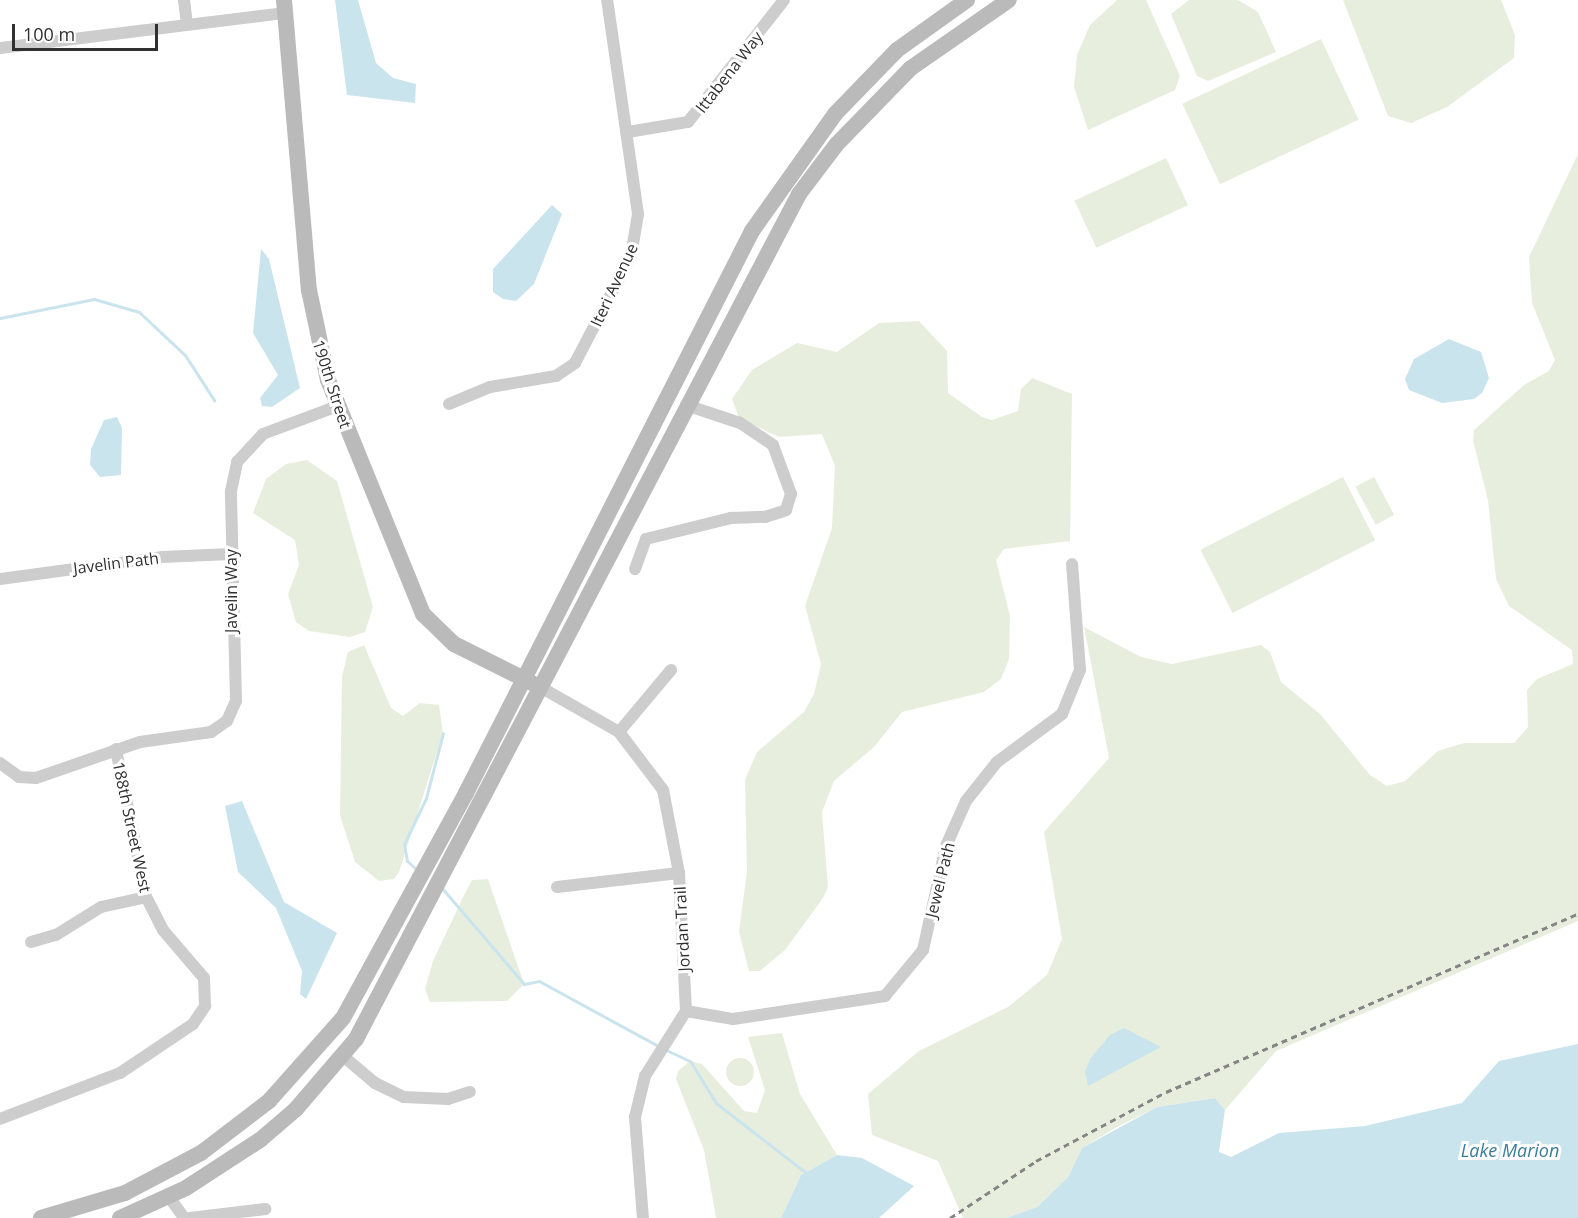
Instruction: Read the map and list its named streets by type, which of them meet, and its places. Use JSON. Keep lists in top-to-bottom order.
{
  "streets": {
    "main road": ["190th Street"],
    "street": [
      "Ittabena Way",
      "Iteri Avenue",
      "Javelin Path",
      "Javelin Way",
      "188th Street West",
      "Jewel Path",
      "Jordan Trail"
    ]
  },
  "crossings": [
    ["Ittabena Way", "Iteri Avenue"],
    ["190th Street", "Javelin Way"],
    ["190th Street", "Jordan Trail"],
    ["Javelin Path", "Javelin Way"],
    ["Javelin Way", "188th Street West"],
    ["Jewel Path", "Jordan Trail"]
  ],
  "water": ["Lake Marion"],
  "scale_bar": "100 m"
}
